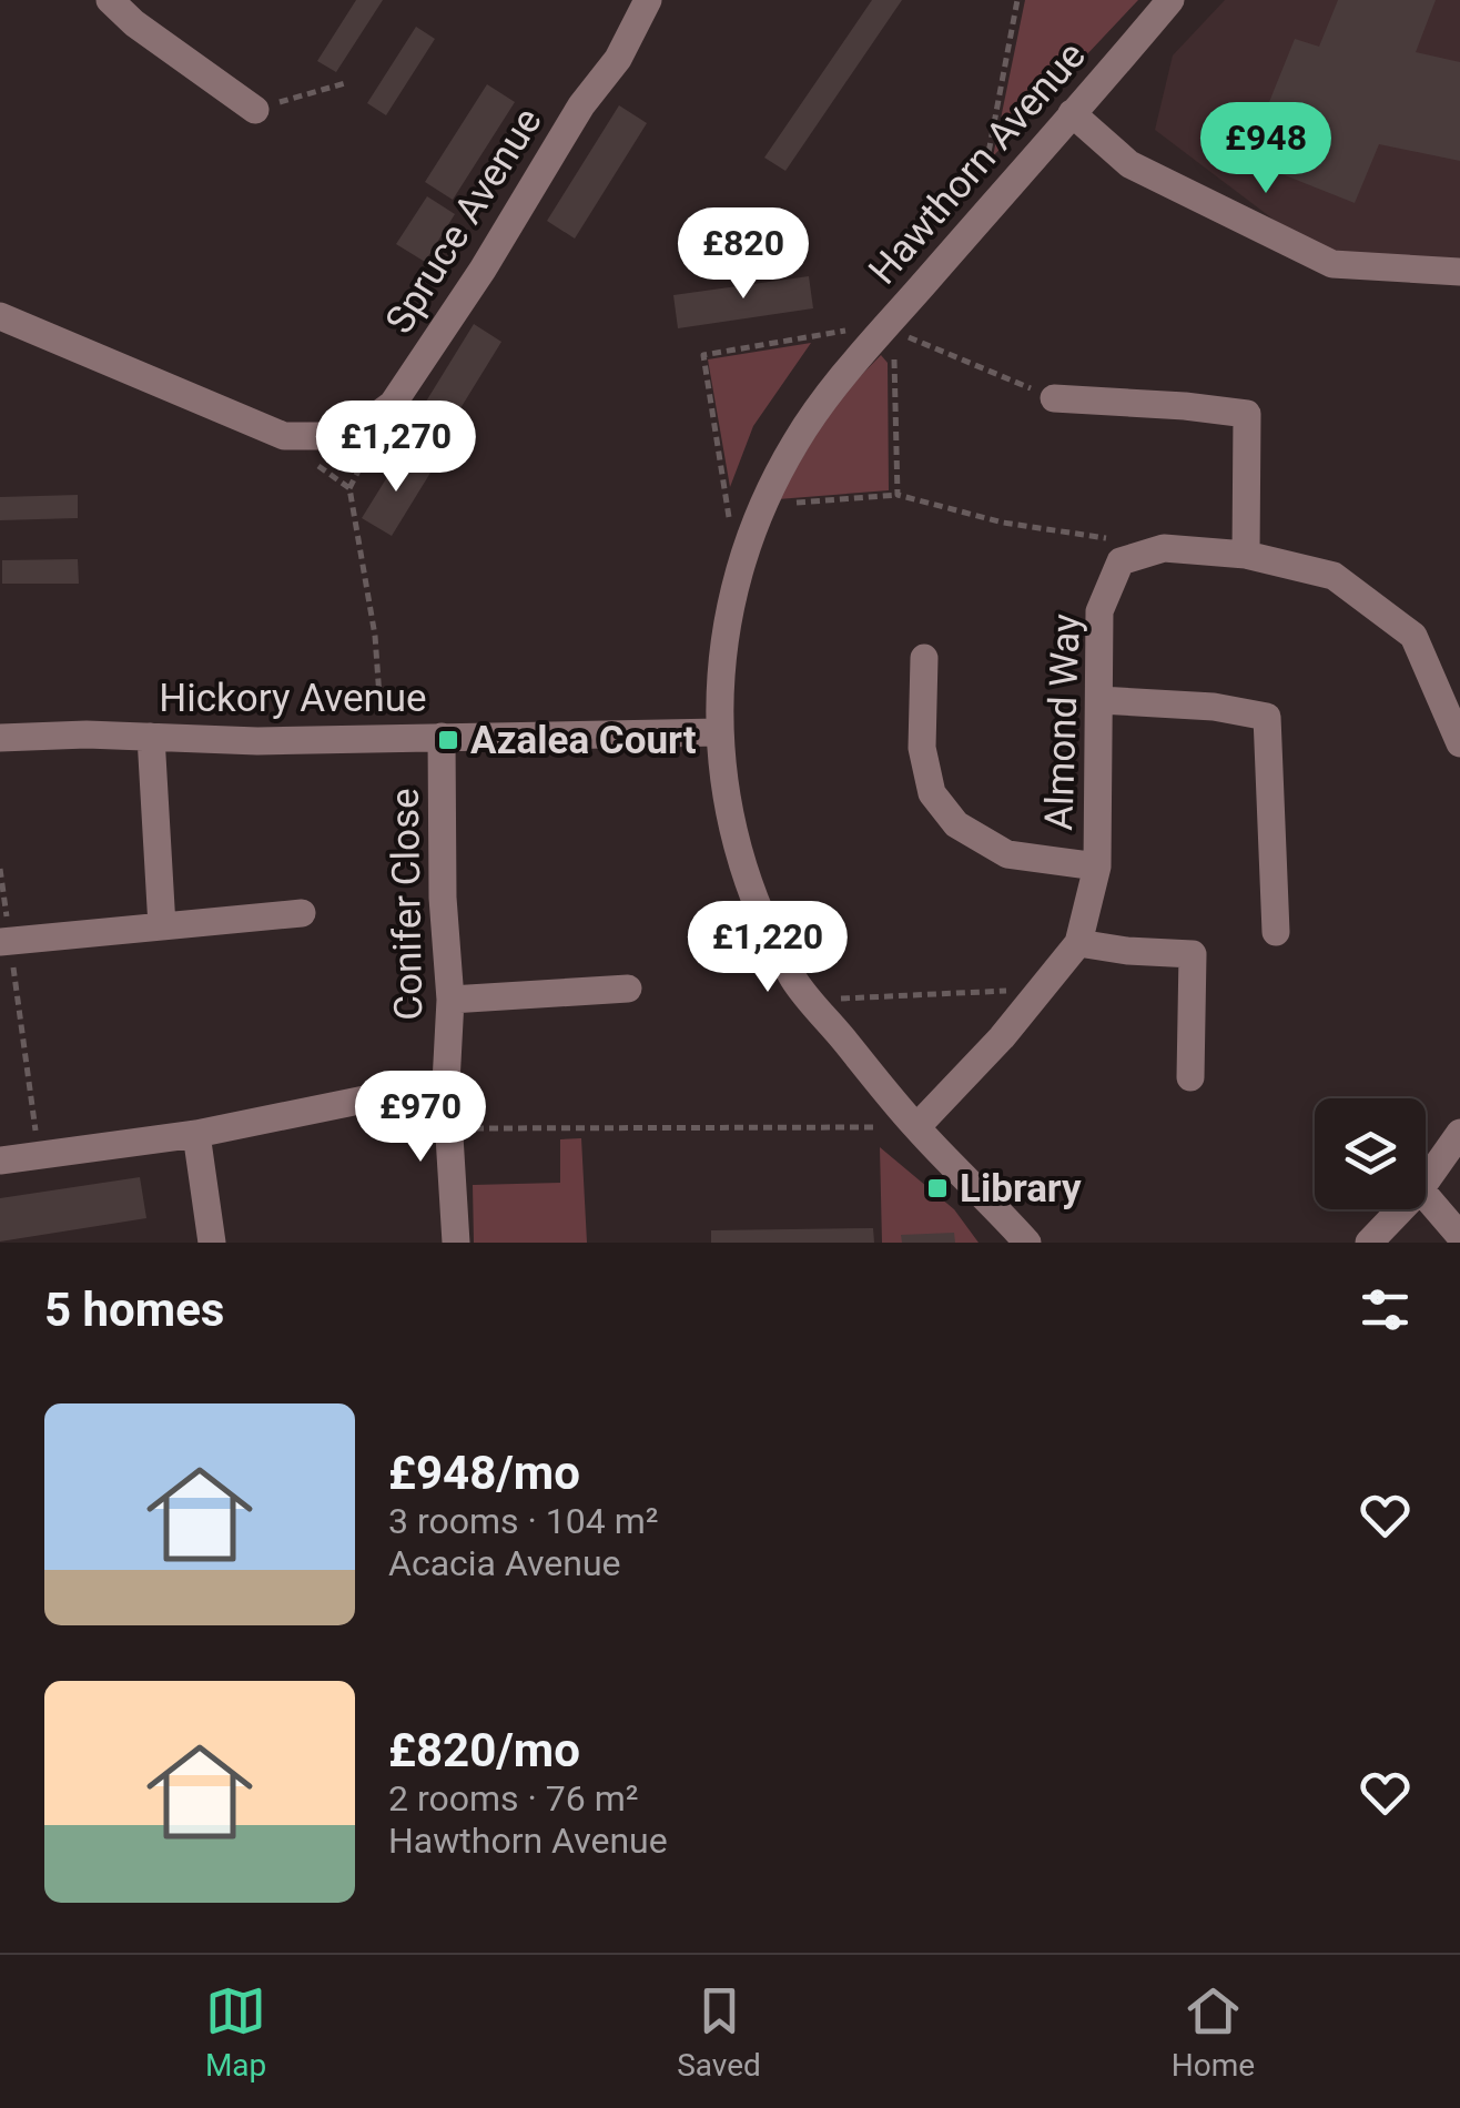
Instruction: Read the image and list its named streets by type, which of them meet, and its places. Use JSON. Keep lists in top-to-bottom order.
{
  "streets": {
    "street": [
      "Hawthorn Avenue",
      "Spruce Avenue",
      "Hickory Avenue",
      "Almond Way",
      "Conifer Close"
    ]
  },
  "crossings": [
    ["Hawthorn Avenue", "Hickory Avenue"],
    ["Hawthorn Avenue", "Almond Way"],
    ["Hickory Avenue", "Conifer Close"]
  ],
  "places": {
    "transit": ["Azalea Court", "Library"]
  },
  "page": {
    "price": [
      "£948",
      "£820",
      "£1,270",
      "£1,220",
      "£970"
    ],
    "heading": "5 homes",
    "list": [
      {
        "name": "£948/mo",
        "note": "3 rooms · 104 m² · Acacia Avenue"
      },
      {
        "name": "£820/mo",
        "note": "2 rooms · 76 m² · Hawthorn Avenue"
      }
    ],
    "tabs": ["Map", "Saved", "Home"]
  }
}
